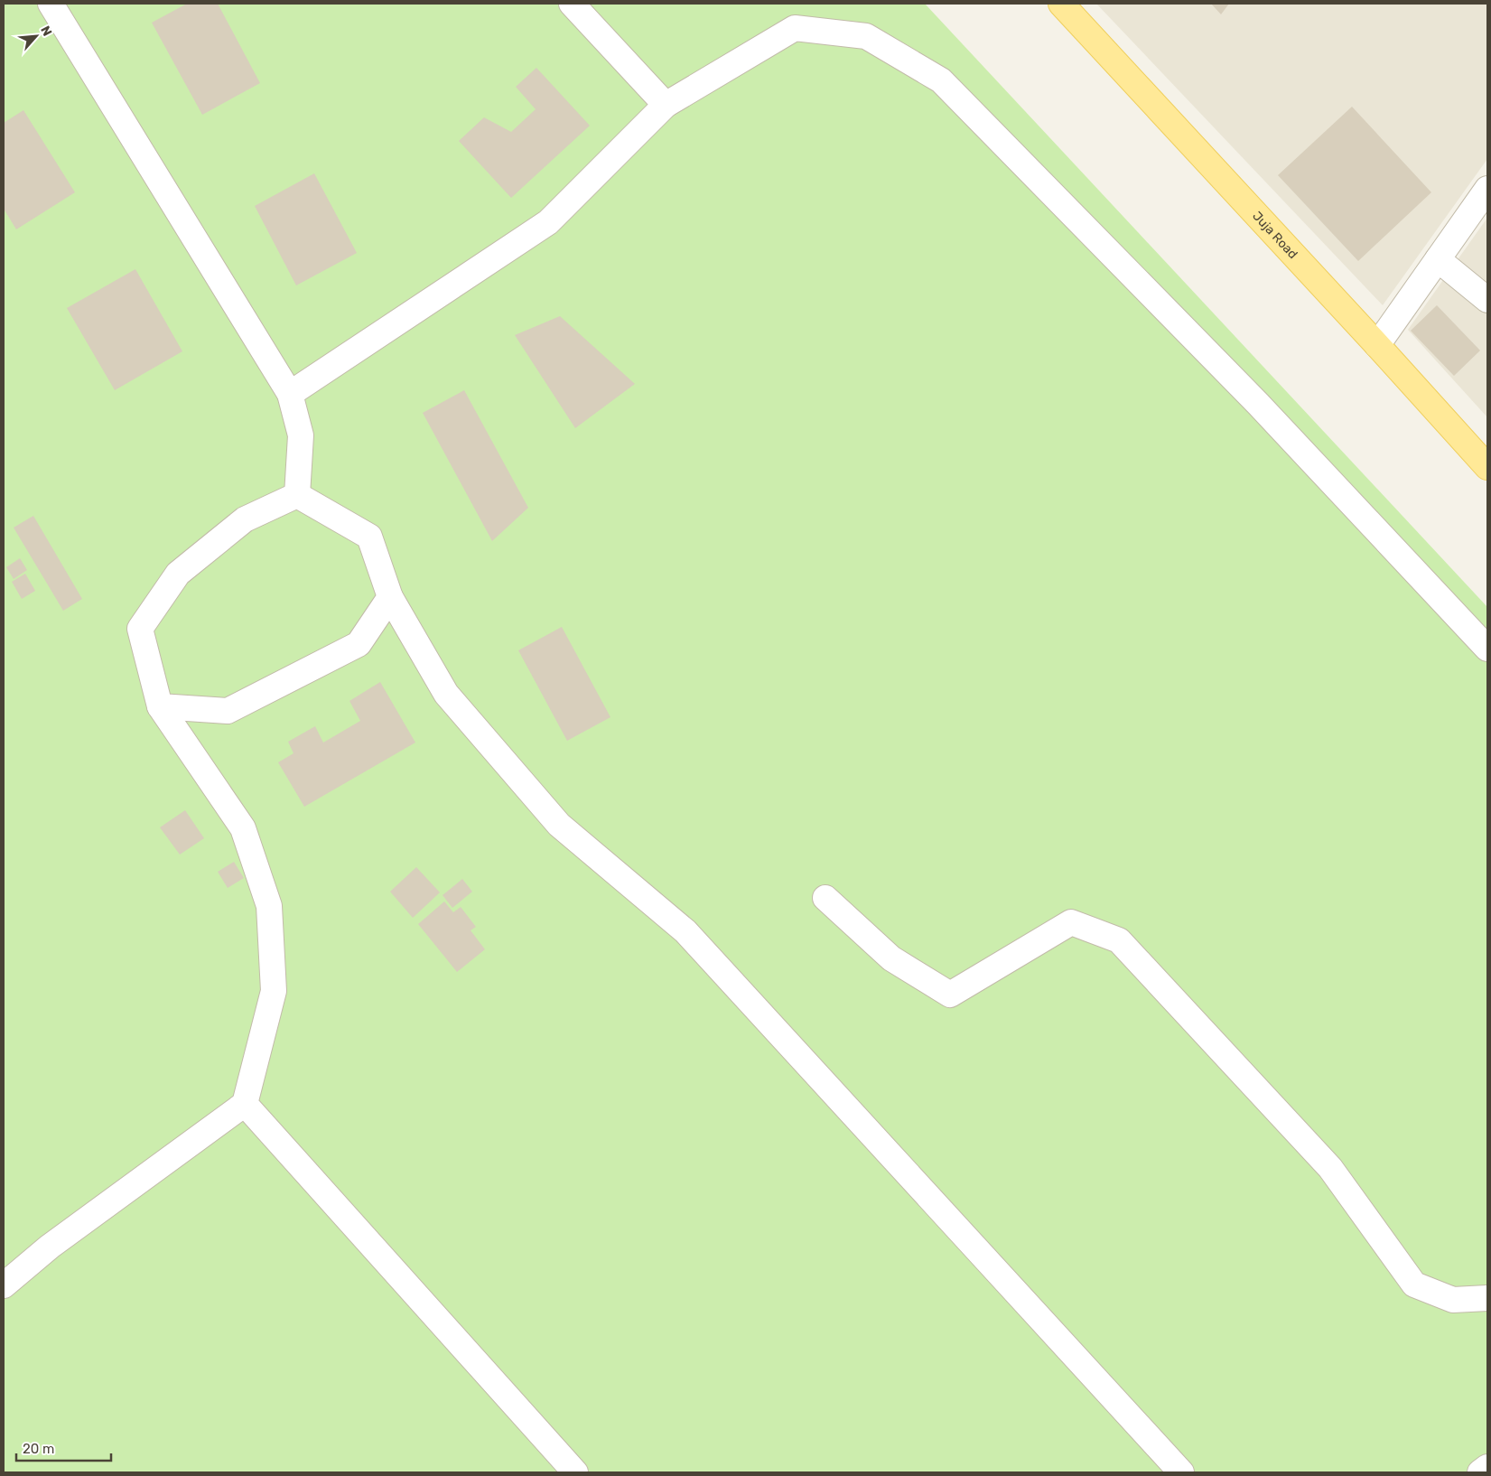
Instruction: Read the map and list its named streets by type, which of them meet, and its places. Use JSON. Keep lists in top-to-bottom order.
{
  "streets": {
    "main road": ["Juja Road"]
  },
  "scale_bar": "20 m",
  "north": "top right"
}
